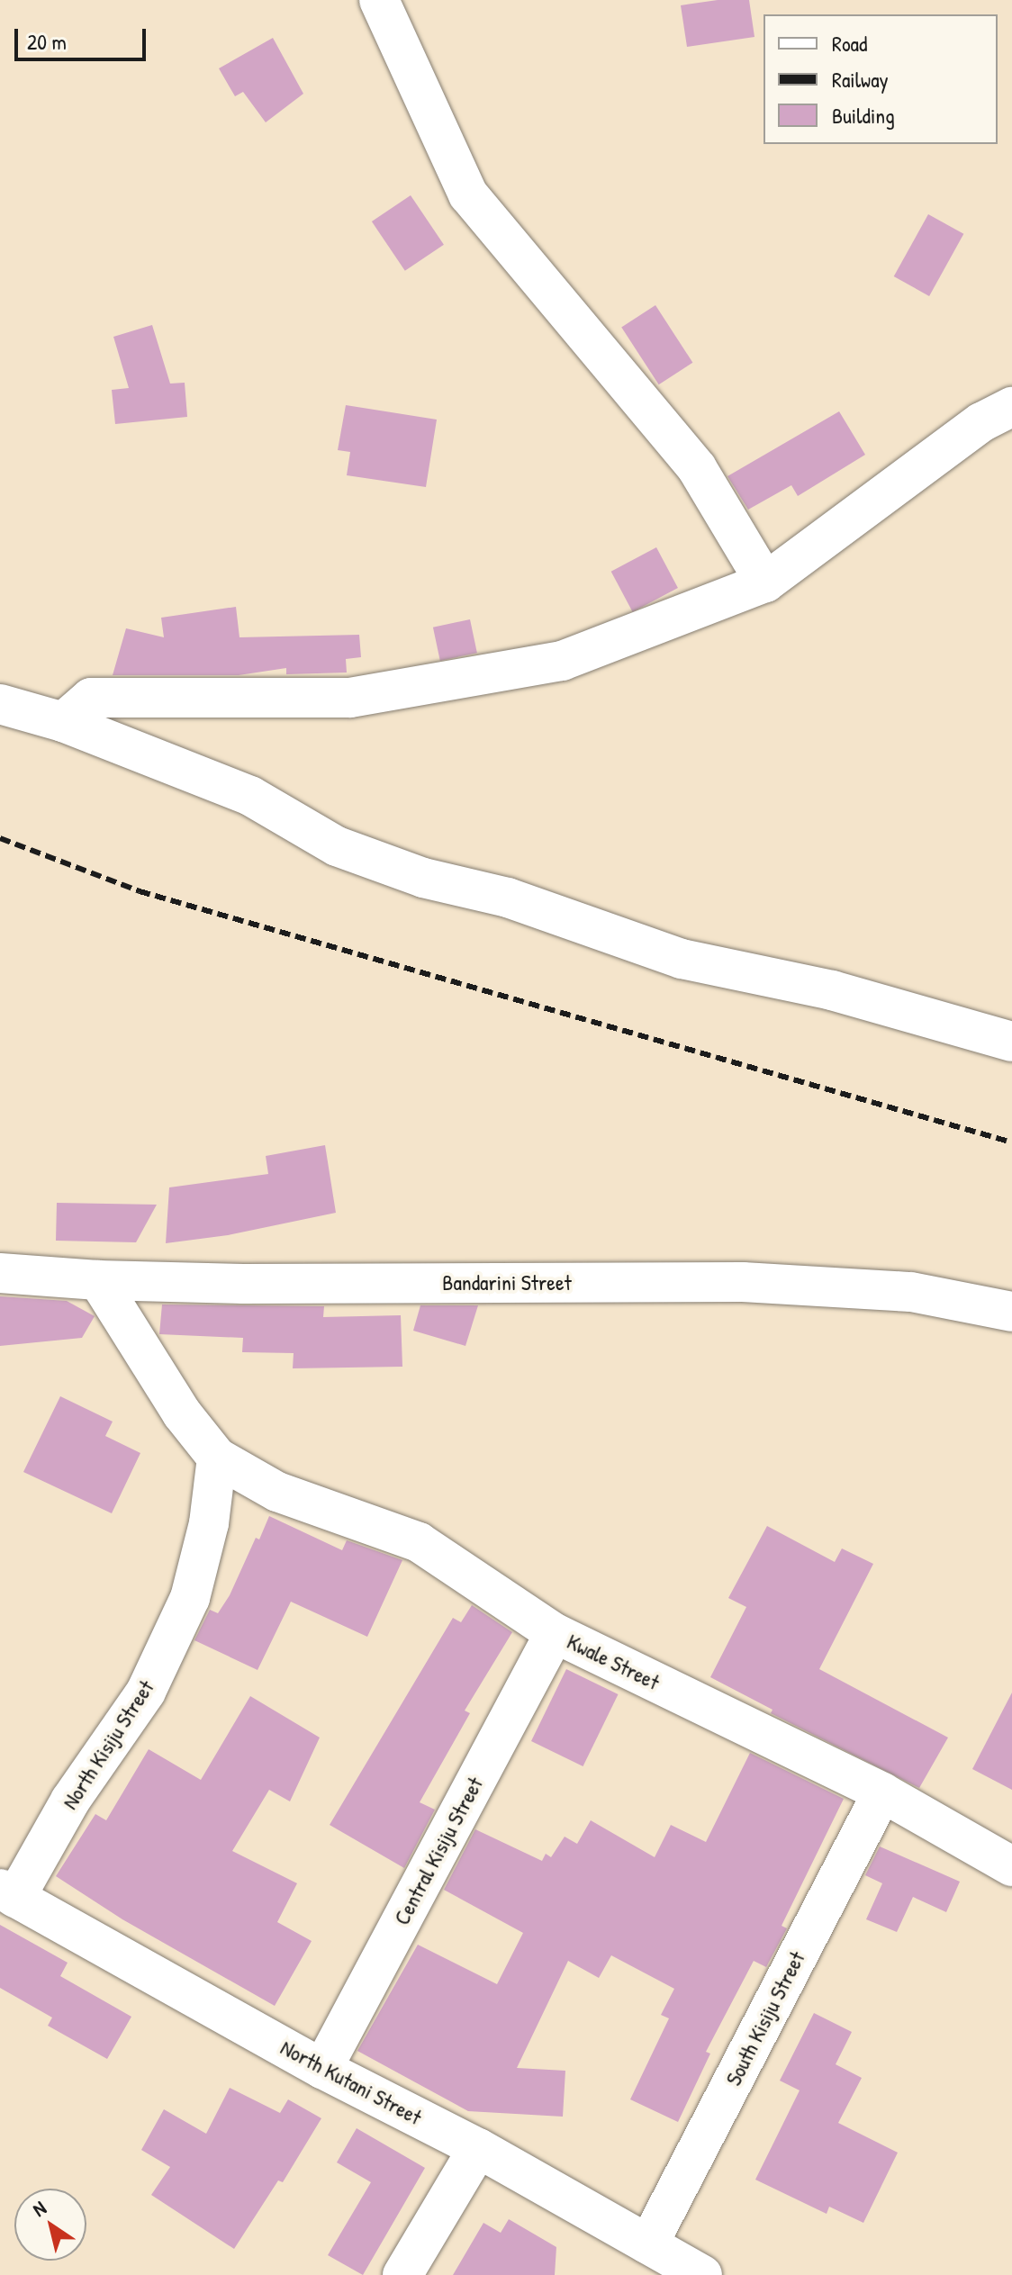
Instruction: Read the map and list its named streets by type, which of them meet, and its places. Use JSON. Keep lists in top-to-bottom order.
{
  "streets": {
    "street": [
      "Bandarini Street",
      "Kwale Street",
      "North Kisiju Street",
      "Central Kisiju Street",
      "South Kisiju Street",
      "North Kutani Street"
    ]
  },
  "crossings": [
    ["Kwale Street", "North Kisiju Street"],
    ["Kwale Street", "Central Kisiju Street"],
    ["Kwale Street", "South Kisiju Street"],
    ["North Kisiju Street", "North Kutani Street"],
    ["Central Kisiju Street", "North Kutani Street"],
    ["South Kisiju Street", "North Kutani Street"]
  ],
  "legend": ["Road", "Railway", "Building"],
  "scale_bar": "20 m",
  "north": "top left"
}
